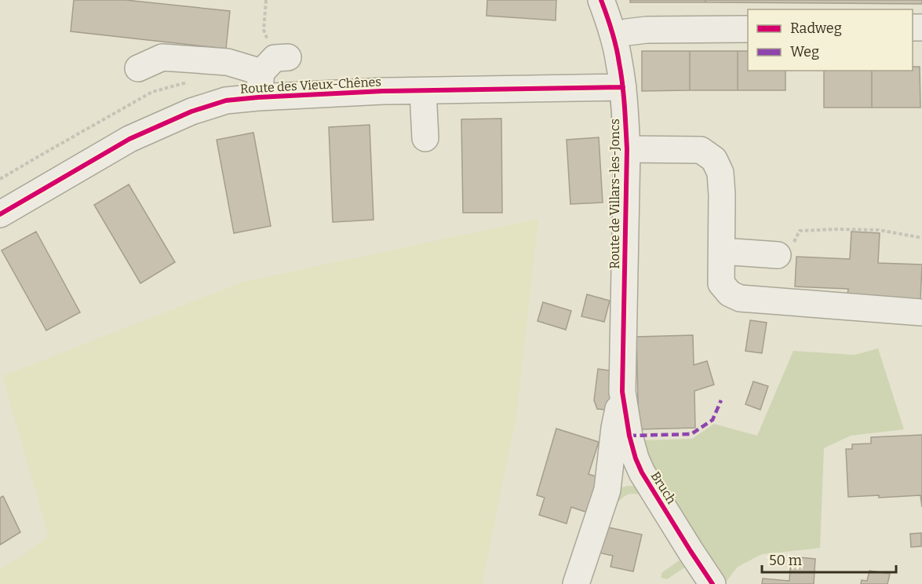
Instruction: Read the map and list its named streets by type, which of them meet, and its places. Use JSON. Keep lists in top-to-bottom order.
{
  "streets": {
    "street": ["Route des Vieux-Chênes", "Route de Villars-les-Joncs", "Bruch"]
  },
  "crossings": [
    ["Route des Vieux-Chênes", "Route de Villars-les-Joncs"],
    ["Route de Villars-les-Joncs", "Bruch"]
  ],
  "legend": ["Radweg", "Weg"],
  "scale_bar": "50 m"
}
